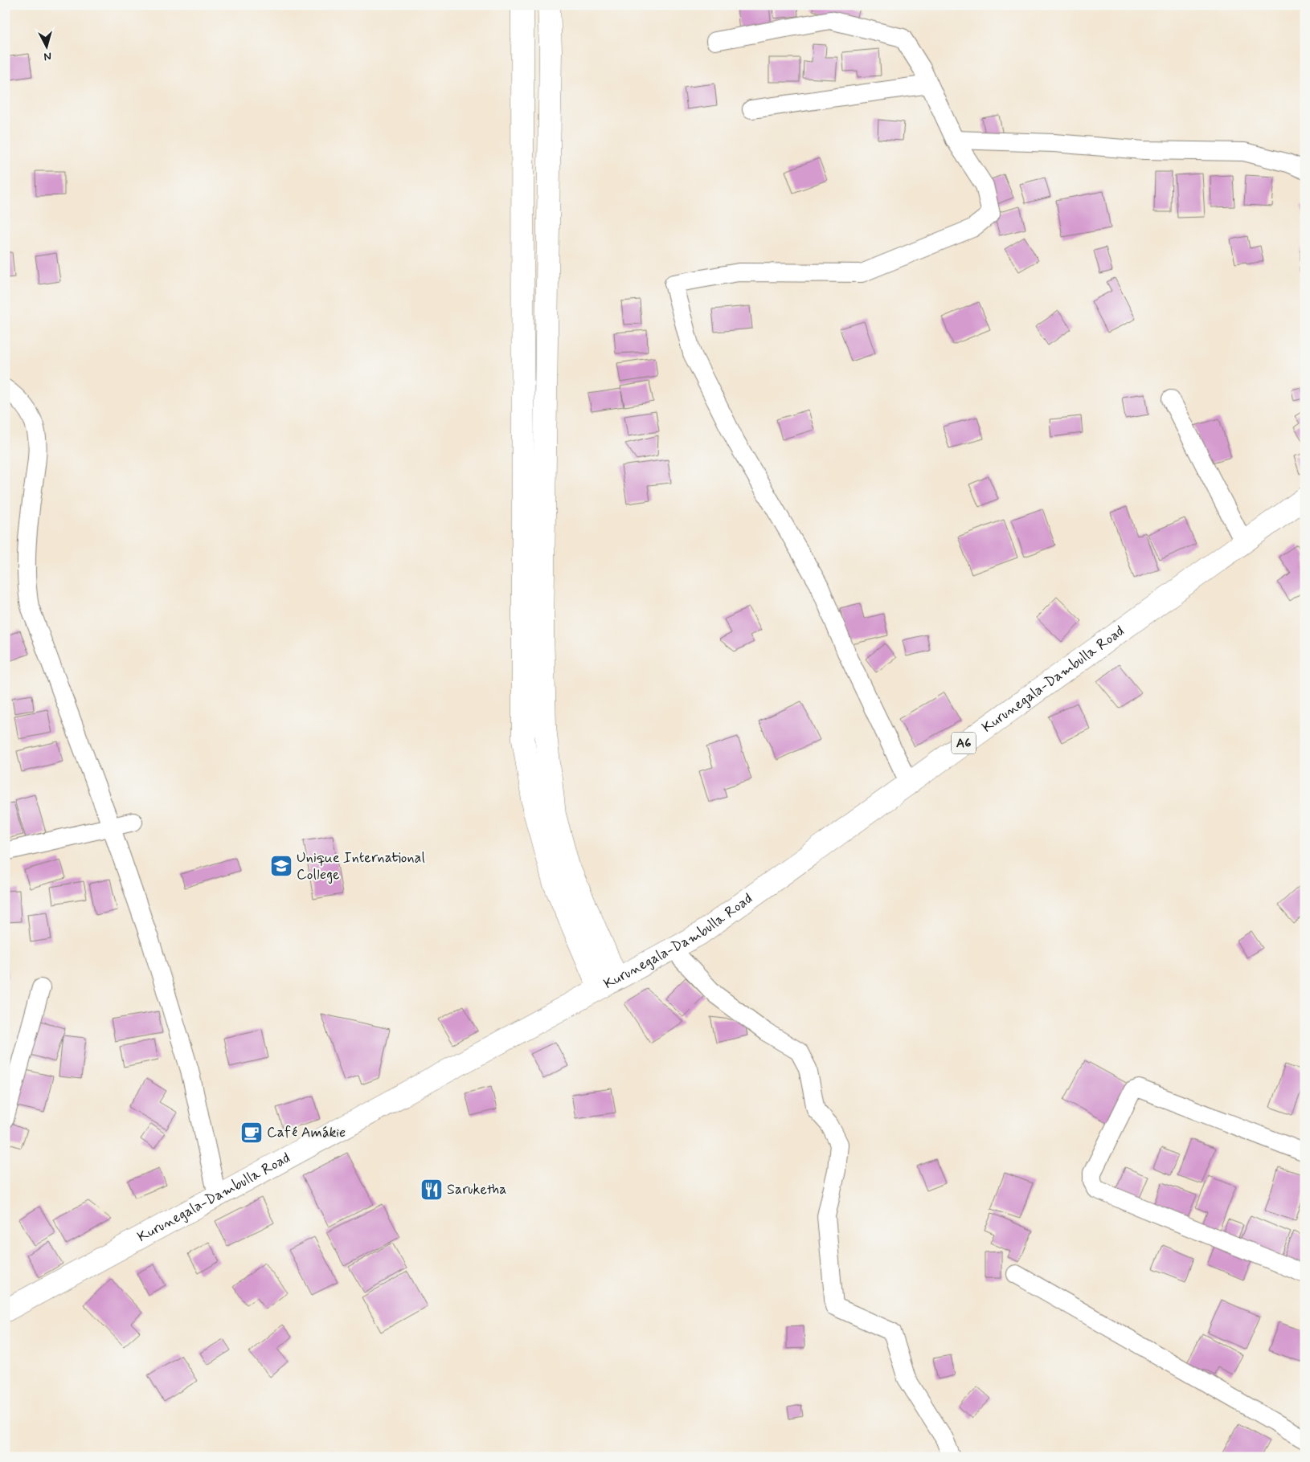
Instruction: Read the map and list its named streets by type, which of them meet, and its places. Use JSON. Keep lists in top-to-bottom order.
{
  "streets": {
    "highway": ["Kurunegala-Dambulla Road", "A6"]
  },
  "places": {
    "school or university": ["Unique International College"],
    "cafe": ["Café Amákie"],
    "restaurant": ["Saruketha"]
  },
  "north": "bottom"
}
